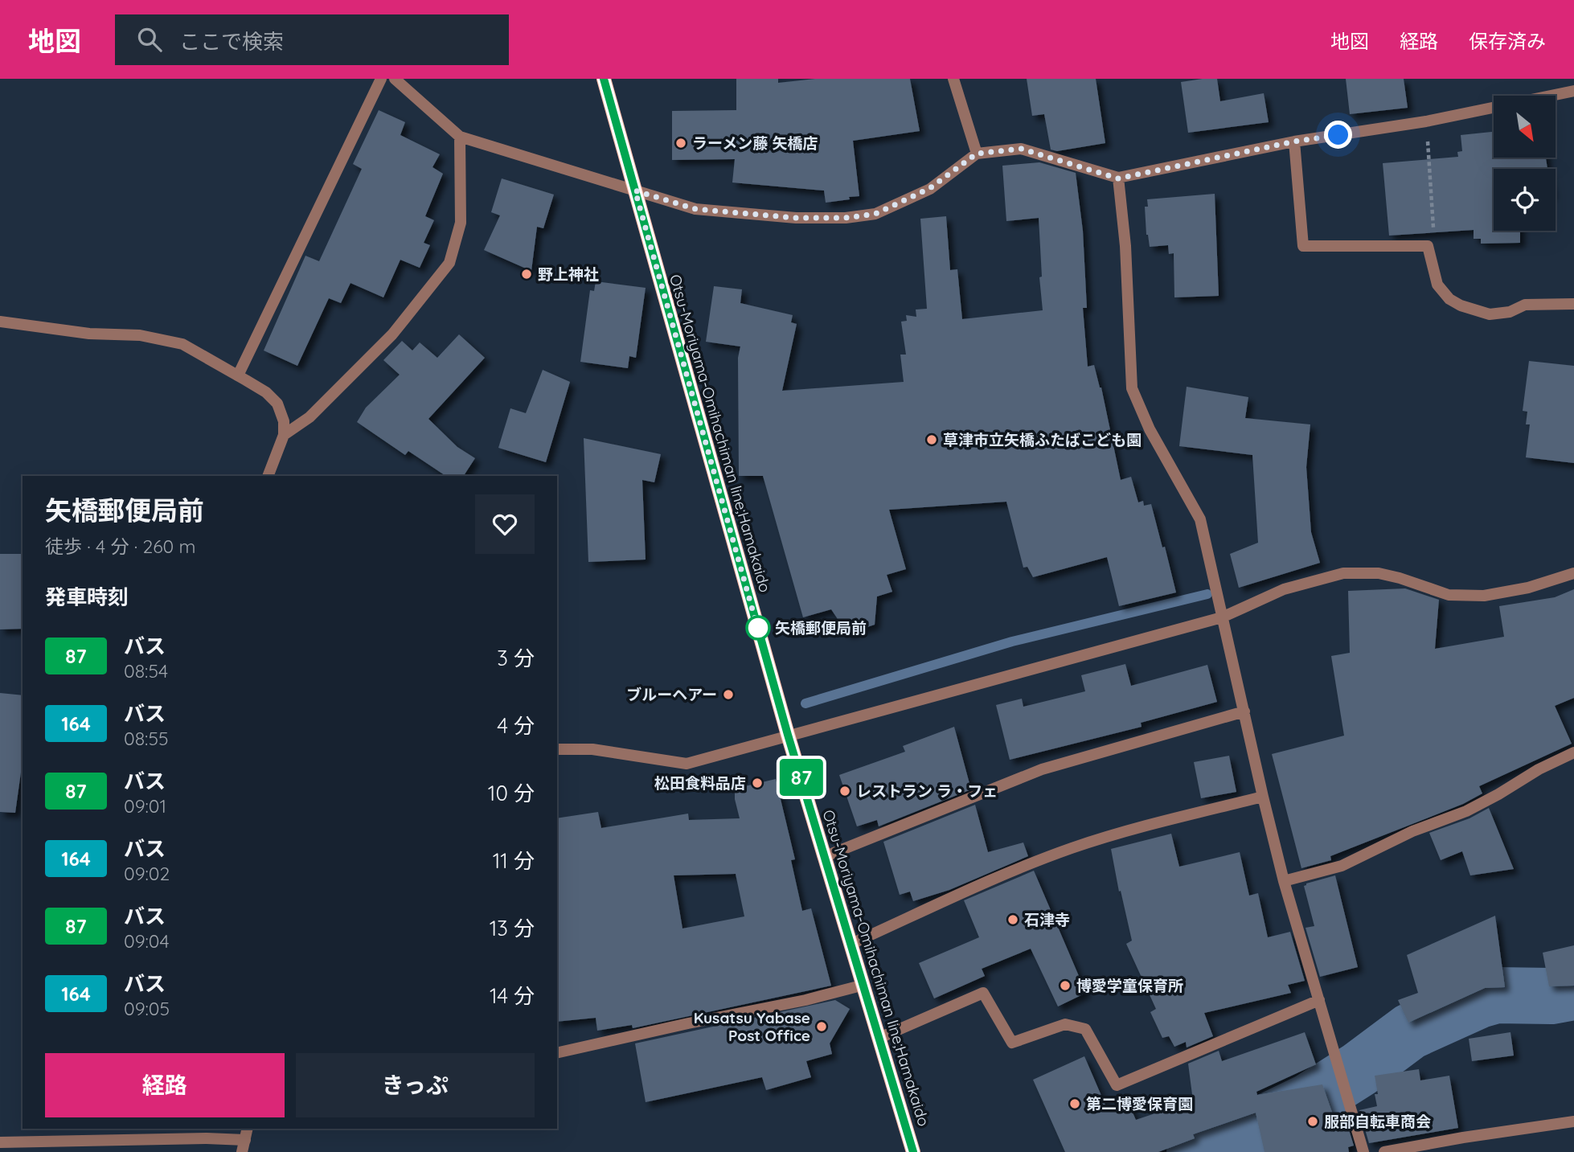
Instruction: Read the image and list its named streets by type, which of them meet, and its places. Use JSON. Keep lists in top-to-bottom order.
{
  "streets": {
    "main road": ["Otsu-Moriyama-Omihachiman line;Hamakaido"]
  },
  "places": [
    "ラーメン藤 矢橋店",
    "野上神社",
    "草津市立矢橋ふたばこども園",
    "矢橋郵便局前",
    "ブルーヘアー",
    "松田食料品店",
    "レストラン ラ・フェ",
    "石津寺",
    "博愛学童保育所",
    "Kusatsu Yabase Post Office",
    "第二博愛保育園",
    "服部自転車商会"
  ],
  "lines": ["bus line 87"],
  "north": "bottom right",
  "page": {
    "header": "地図",
    "search": "ここで検索",
    "nav": ["地図", "経路", "保存済み"],
    "on_map": "87",
    "heading": [
      ["矢橋郵便局前", "徒歩 · 4 分 · 260 m"],
      "発車時刻"
    ],
    "list": [
      {
        "mark": "87",
        "name": "バス",
        "note": "08:54",
        "value": "3 分"
      },
      {
        "mark": "164",
        "name": "バス",
        "note": "08:55",
        "value": "4 分"
      },
      {
        "mark": "87",
        "name": "バス",
        "note": "09:01",
        "value": "10 分"
      },
      {
        "mark": "164",
        "name": "バス",
        "note": "09:02",
        "value": "11 分"
      },
      {
        "mark": "87",
        "name": "バス",
        "note": "09:04",
        "value": "13 分"
      },
      {
        "mark": "164",
        "name": "バス",
        "note": "09:05",
        "value": "14 分"
      }
    ],
    "buttons": ["経路", "きっぷ"]
  }
}
